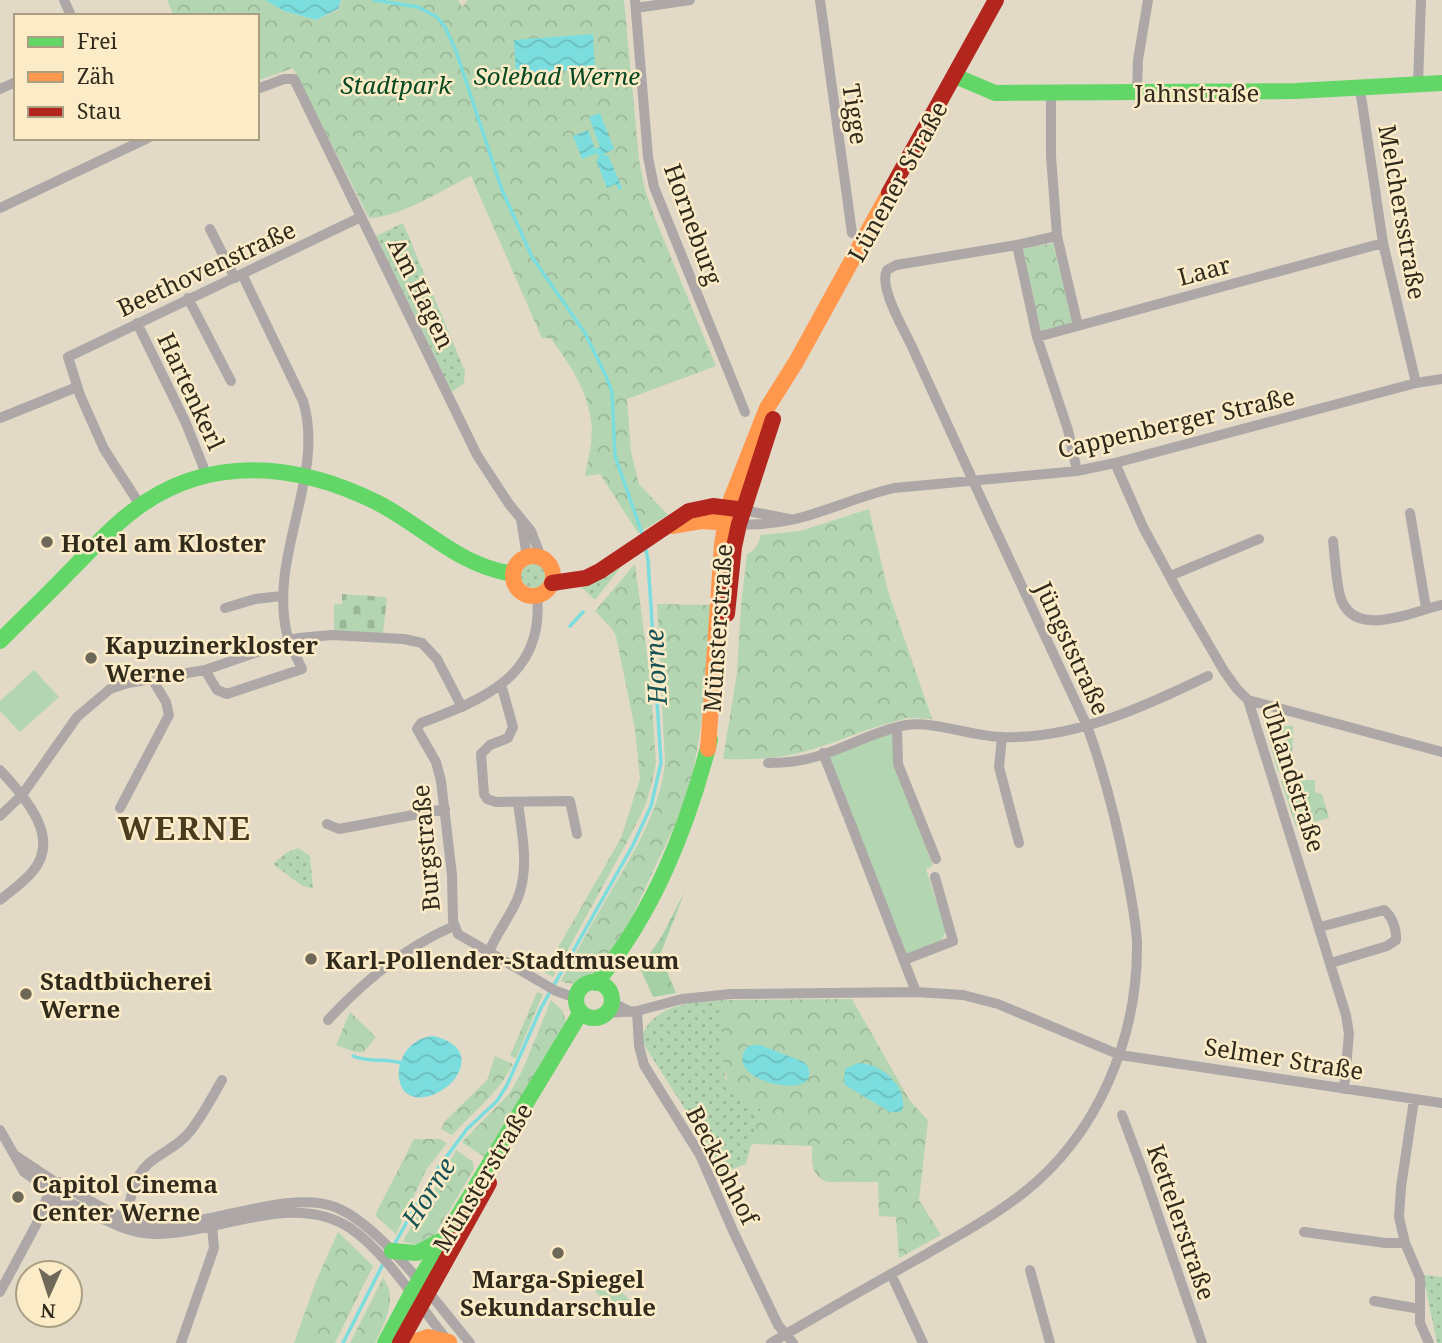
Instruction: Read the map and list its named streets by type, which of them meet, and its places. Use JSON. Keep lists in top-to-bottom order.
{
  "streets": {
    "main road": ["Jahnstraße", "Lünener Straße", "Münsterstraße"],
    "street": [
      "Tigge",
      "Melchersstraße",
      "Horneburg",
      "Beethovenstraße",
      "Laar",
      "Am Hagen",
      "Hartenkerl",
      "Cappenberger Straße",
      "Jüngststraße",
      "Uhlandstraße",
      "Burgstraße",
      "Selmer Straße",
      "Becklohhof",
      "Kettelerstraße"
    ]
  },
  "crossings": [
    ["Jahnstraße", "Lünener Straße"],
    ["Jahnstraße", "Melchersstraße"],
    ["Lünener Straße", "Cappenberger Straße"],
    ["Lünener Straße", "Münsterstraße"],
    ["Melchersstraße", "Laar"],
    ["Melchersstraße", "Cappenberger Straße"],
    ["Beethovenstraße", "Am Hagen"],
    ["Beethovenstraße", "Hartenkerl"],
    ["Cappenberger Straße", "Münsterstraße"],
    ["Cappenberger Straße", "Jüngststraße"],
    ["Cappenberger Straße", "Uhlandstraße"],
    ["Münsterstraße", "Burgstraße"],
    ["Jüngststraße", "Selmer Straße"],
    ["Jüngststraße", "Becklohhof"],
    ["Uhlandstraße", "Selmer Straße"]
  ],
  "districts": ["WERNE"],
  "water": ["Horne"],
  "parks": ["Solebad Werne", "Stadtpark"],
  "places": [
    "Hotel am Kloster",
    "Kapuzinerkloster Werne",
    "Karl-Pollender-Stadtmuseum",
    "Stadtbücherei Werne",
    "Capitol Cinema Center Werne",
    "Marga-Spiegel Sekundarschule"
  ],
  "legend": ["Frei", "Zäh", "Stau"],
  "north": "bottom"
}
